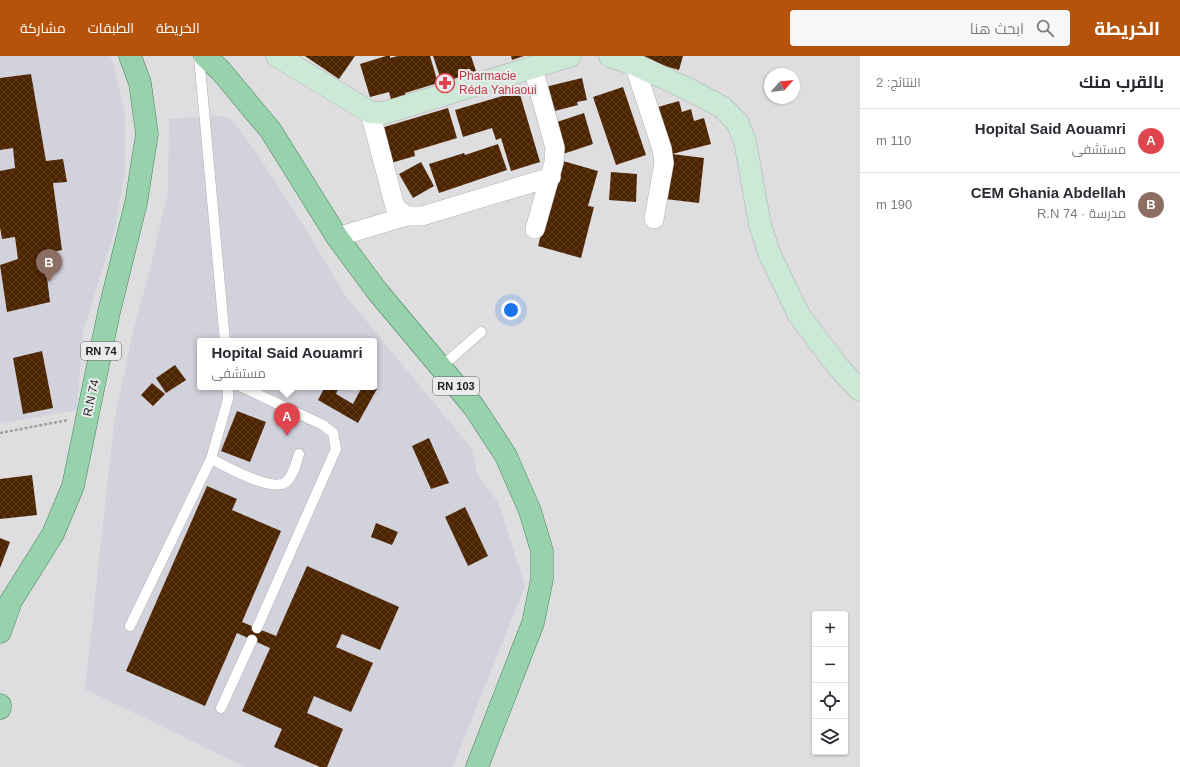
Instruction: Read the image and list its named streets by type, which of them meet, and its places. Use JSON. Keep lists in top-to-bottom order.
{
  "streets": {
    "main road": ["RN 74", "RN 103", "R.N 74"]
  },
  "places": {
    "pharmacy": ["Pharmacie Réda Yahiaoui"]
  },
  "north": "top right",
  "page": {
    "header": "الخريطة",
    "search": "ابحث هنا",
    "nav": ["الخريطة", "الطبقات", "مشاركة"],
    "heading": ["بالقرب منك", "النتائج: 2"],
    "list": [
      {
        "mark": "A",
        "name": "Hopital Said Aouamri",
        "note": "مستشفى",
        "value": "110 m"
      },
      {
        "mark": "B",
        "name": "CEM Ghania Abdellah",
        "note": "مدرسة · R.N 74",
        "value": "190 m"
      }
    ],
    "pins": ["B", "A"],
    "popup": ["Hopital Said Aouamri", "مستشفى"],
    "map_buttons": ["+", "−"]
  }
}
